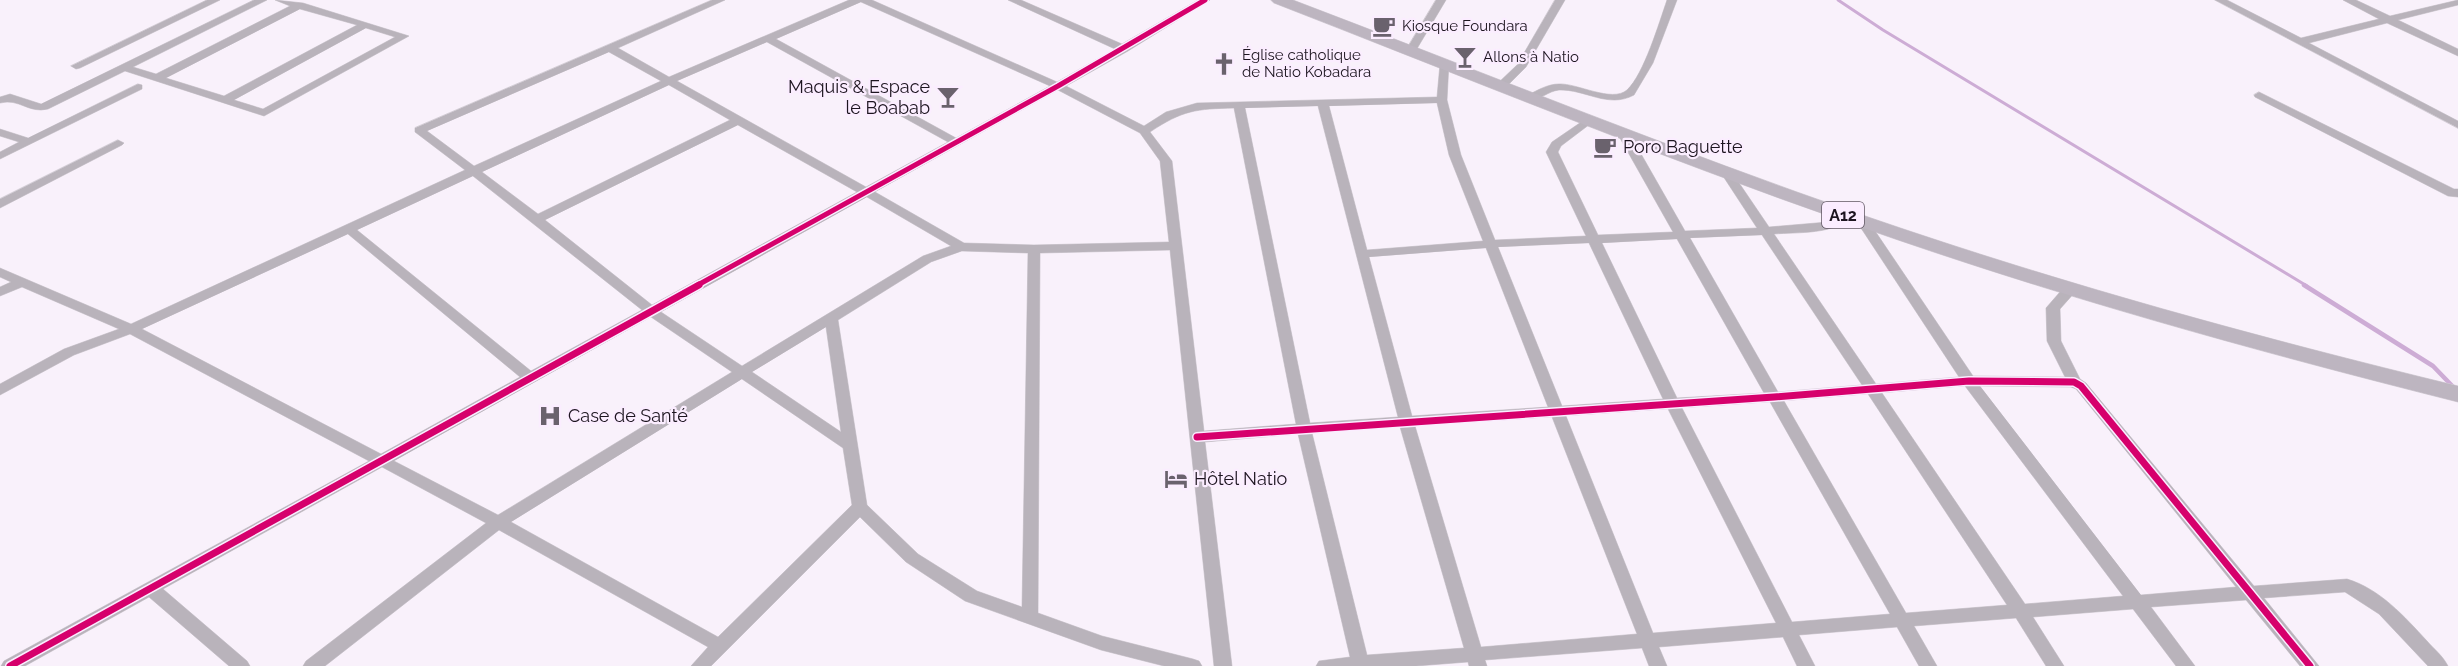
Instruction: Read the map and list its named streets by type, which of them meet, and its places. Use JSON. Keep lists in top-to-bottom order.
{
  "streets": {
    "main road": ["A12"]
  },
  "places": {
    "cafe": ["Kiosque Foundara", "Poro Baguette"],
    "bar": ["Allons à Natio", "Maquis & Espace le Boabab"],
    "church": ["Église catholique de Natio Kobadara"],
    "hospital": ["Case de Santé"],
    "hotel": ["Hôtel Natio"]
  }
}
